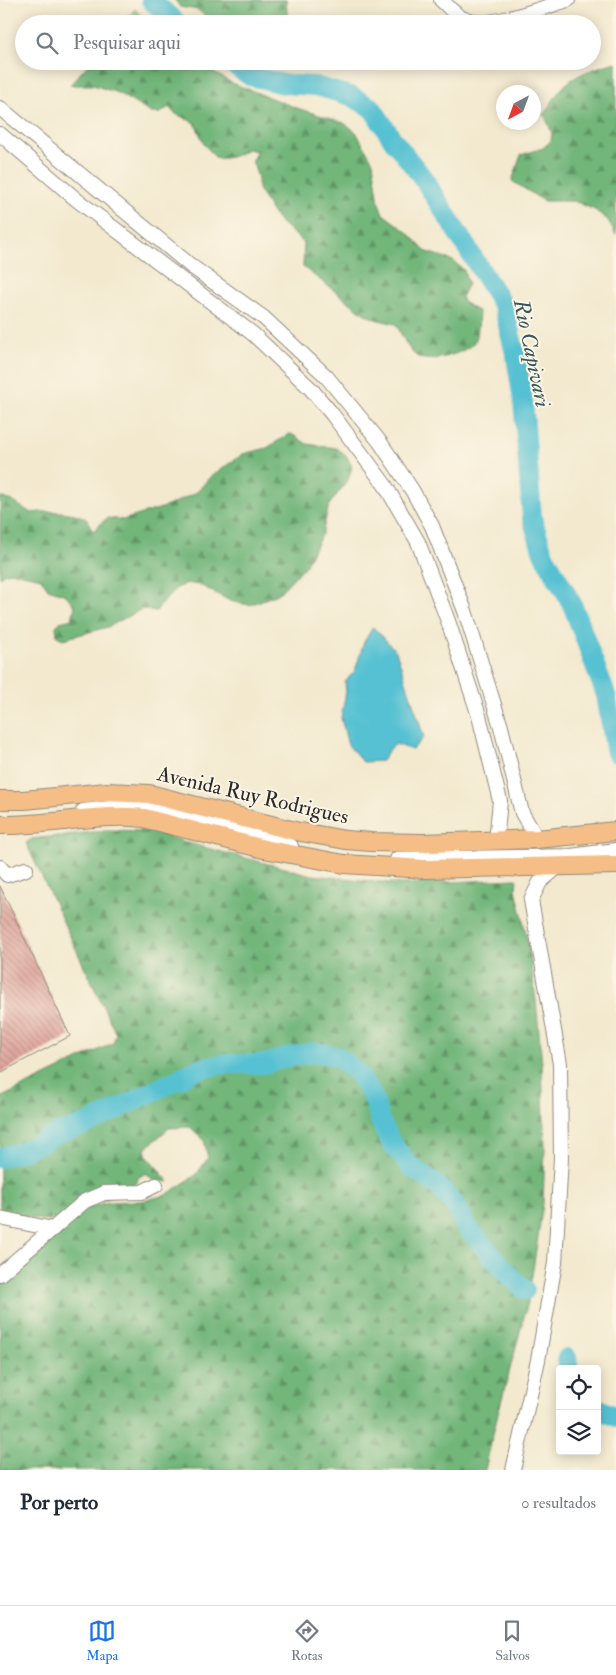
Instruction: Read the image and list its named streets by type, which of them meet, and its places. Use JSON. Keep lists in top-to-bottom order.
{
  "streets": {
    "main road": ["Avenida Ruy Rodrigues"]
  },
  "water": ["Rio Capivari"],
  "north": "bottom left",
  "page": {
    "search": "Pesquisar aqui",
    "heading": ["Por perto", "0 resultados"],
    "nav": ["Mapa", "Rotas", "Salvos"]
  }
}
